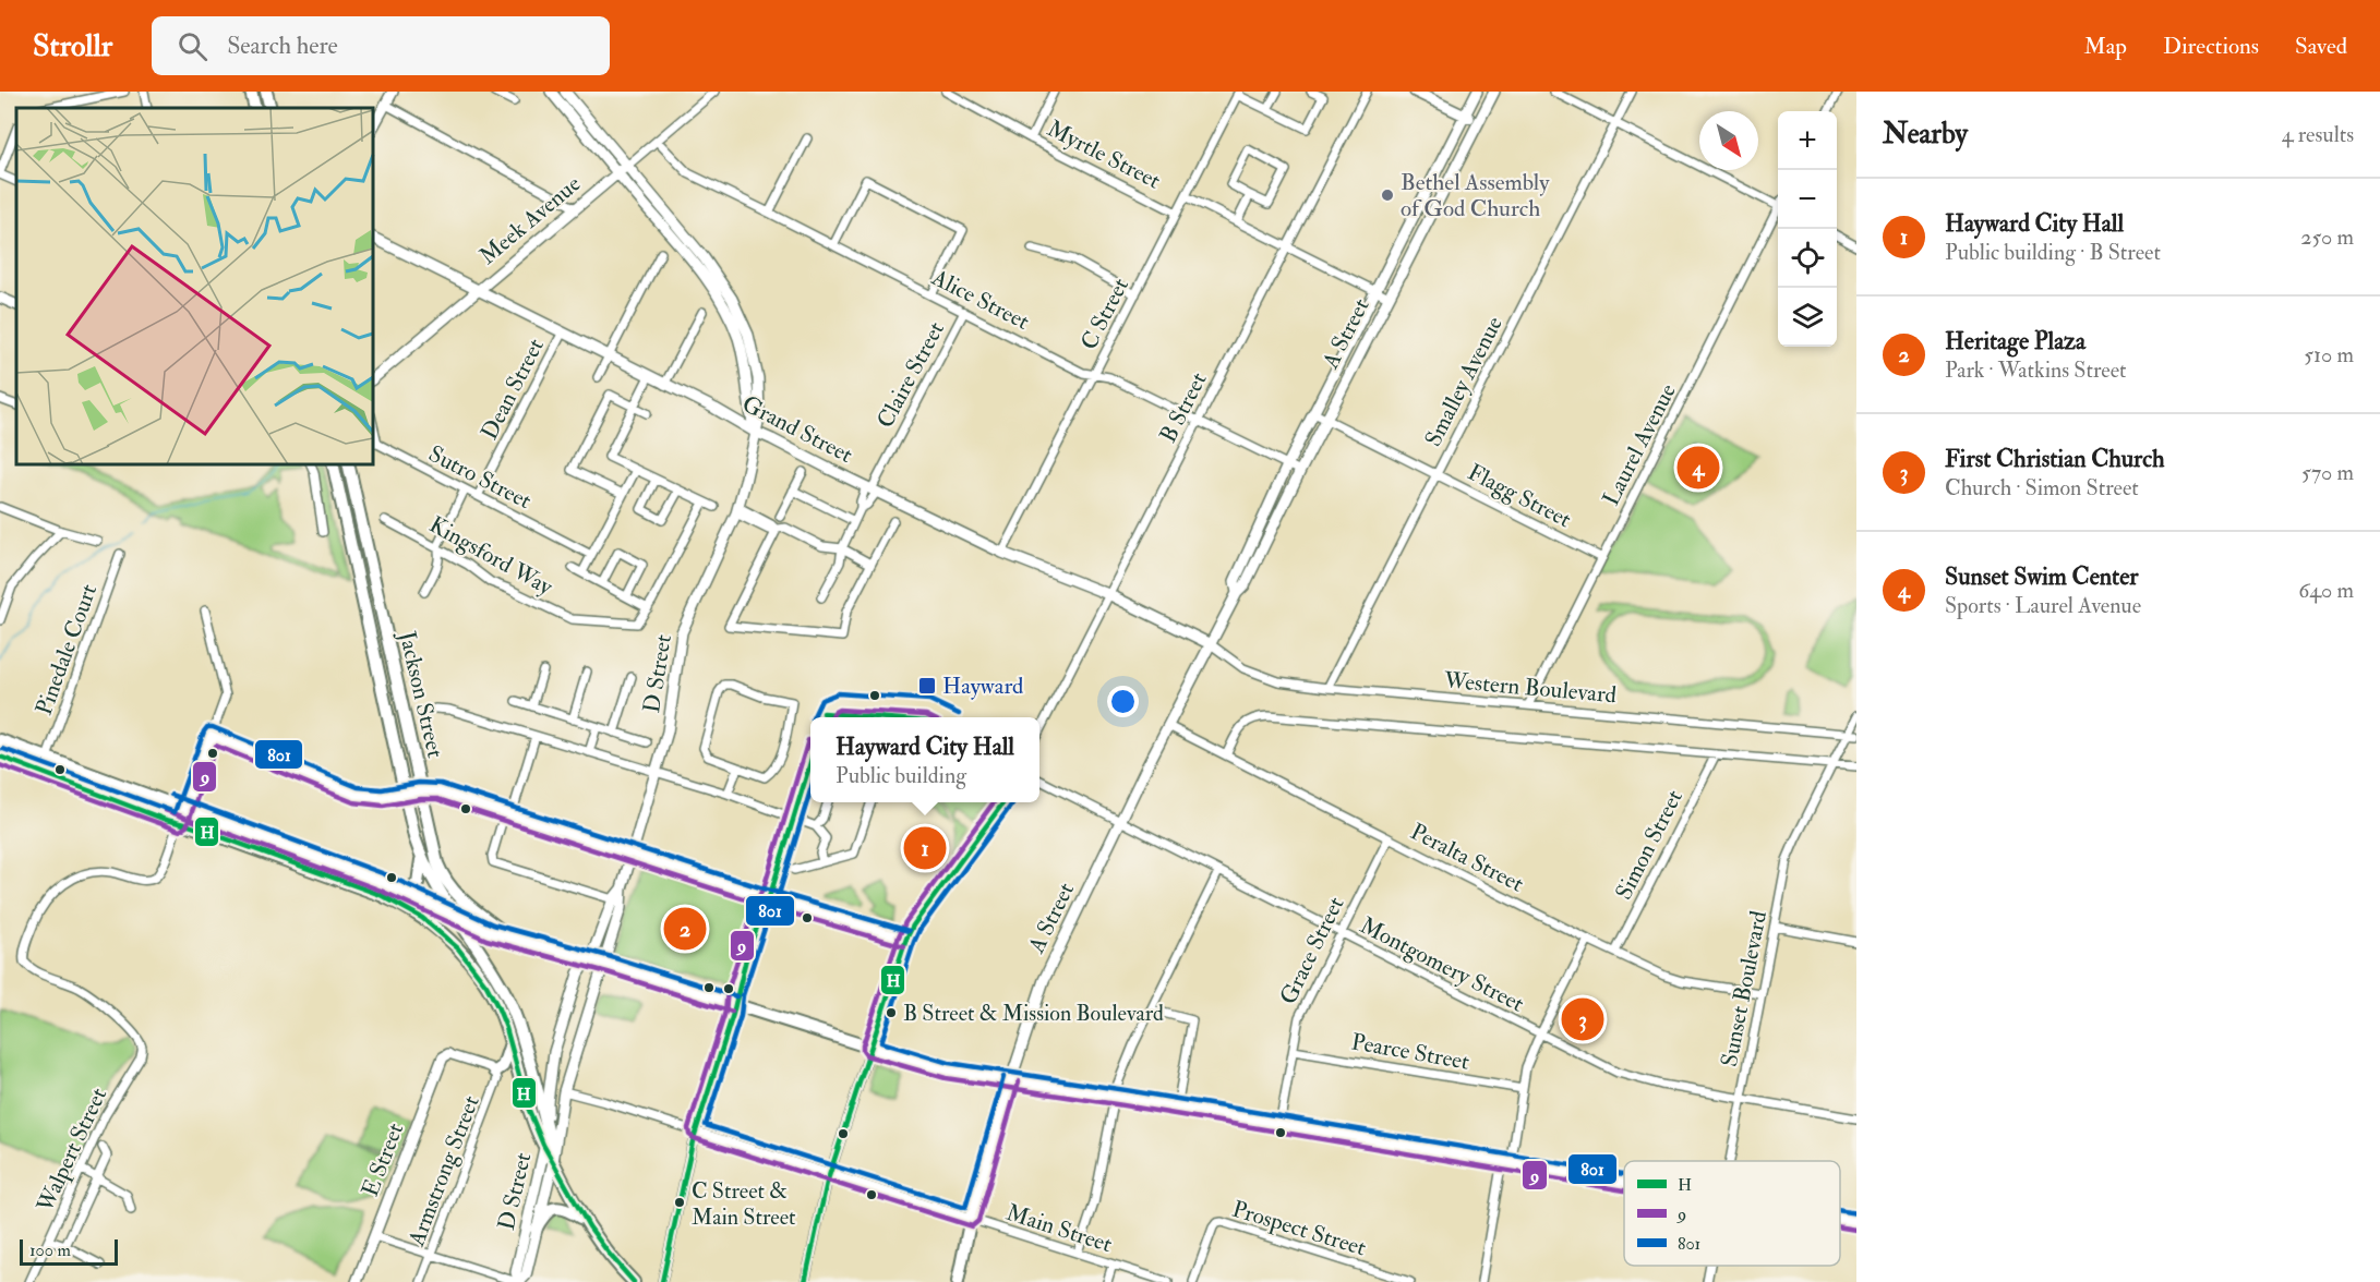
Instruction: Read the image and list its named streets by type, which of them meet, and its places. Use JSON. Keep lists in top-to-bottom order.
{
  "streets": {
    "main road": [
      "Meek Avenue",
      "A Street",
      "Grand Street",
      "D Street",
      "Jackson Street",
      "E Street"
    ],
    "street": [
      "Myrtle Street",
      "Alice Street",
      "C Street",
      "Claire Street",
      "Smalley Avenue",
      "Dean Street",
      "B Street",
      "Laurel Avenue",
      "Sutro Street",
      "Flagg Street",
      "Kingsford Way",
      "Pinedale Court",
      "Western Boulevard",
      "Simon Street",
      "Peralta Street",
      "Grace Street",
      "Montgomery Street",
      "Sunset Boulevard",
      "Pearce Street",
      "Walpert Street",
      "Armstrong Street",
      "Main Street",
      "Prospect Street"
    ]
  },
  "crossings": [
    ["Myrtle Street", "C Street"],
    ["Myrtle Street", "A Street"],
    ["Myrtle Street", "B Street"],
    ["Meek Avenue", "Alice Street"],
    ["Meek Avenue", "Grand Street"],
    ["Meek Avenue", "D Street"],
    ["Alice Street", "C Street"],
    ["Alice Street", "A Street"],
    ["Alice Street", "Claire Street"],
    ["Alice Street", "B Street"],
    ["C Street", "Grand Street"],
    ["A Street", "Grand Street"],
    ["A Street", "Flagg Street"],
    ["A Street", "Western Boulevard"],
    ["A Street", "Peralta Street"],
    ["A Street", "Montgomery Street"],
    ["A Street", "Main Street"],
    ["Claire Street", "Grand Street"],
    ["Smalley Avenue", "Flagg Street"],
    ["Smalley Avenue", "Western Boulevard"],
    ["Dean Street", "Grand Street"],
    ["Dean Street", "Sutro Street"],
    ["B Street", "Grand Street"],
    ["Grand Street", "D Street"],
    ["Grand Street", "Western Boulevard"],
    ["Laurel Avenue", "Flagg Street"],
    ["Laurel Avenue", "Western Boulevard"],
    ["D Street", "Jackson Street"],
    ["D Street", "Main Street"],
    ["Western Boulevard", "Sunset Boulevard"],
    ["Simon Street", "Peralta Street"],
    ["Peralta Street", "Grace Street"],
    ["Peralta Street", "Sunset Boulevard"],
    ["Grace Street", "Montgomery Street"],
    ["Grace Street", "Pearce Street"],
    ["Montgomery Street", "Sunset Boulevard"]
  ],
  "places": {
    "other": ["Bethel Assembly of God Church", "B Street & Mission Boulevard", "C Street & Main Street"],
    "transit": ["Hayward"]
  },
  "lines": ["transit line 801", "transit line 9", "transit line H"],
  "legend": ["H", "9", "801"],
  "scale_bar": "100 m",
  "north": "bottom right",
  "page": {
    "header": "Strollr",
    "search": "Search here",
    "nav": ["Map", "Directions", "Saved"],
    "heading": ["Nearby", "4 results"],
    "map_buttons": ["+", "−"],
    "list": [
      {
        "mark": "1",
        "name": "Hayward City Hall",
        "note": "Public building · B Street",
        "value": "250 m"
      },
      {
        "mark": "2",
        "name": "Heritage Plaza",
        "note": "Park · Watkins Street",
        "value": "510 m"
      },
      {
        "mark": "3",
        "name": "First Christian Church",
        "note": "Church · Simon Street",
        "value": "570 m"
      },
      {
        "mark": "4",
        "name": "Sunset Swim Center",
        "note": "Sports · Laurel Avenue",
        "value": "640 m"
      }
    ],
    "pins": [
      "4",
      "1",
      "2",
      "3"
    ],
    "popup": ["Hayward City Hall", "Public building"],
    "scale": "100 m"
  }
}
